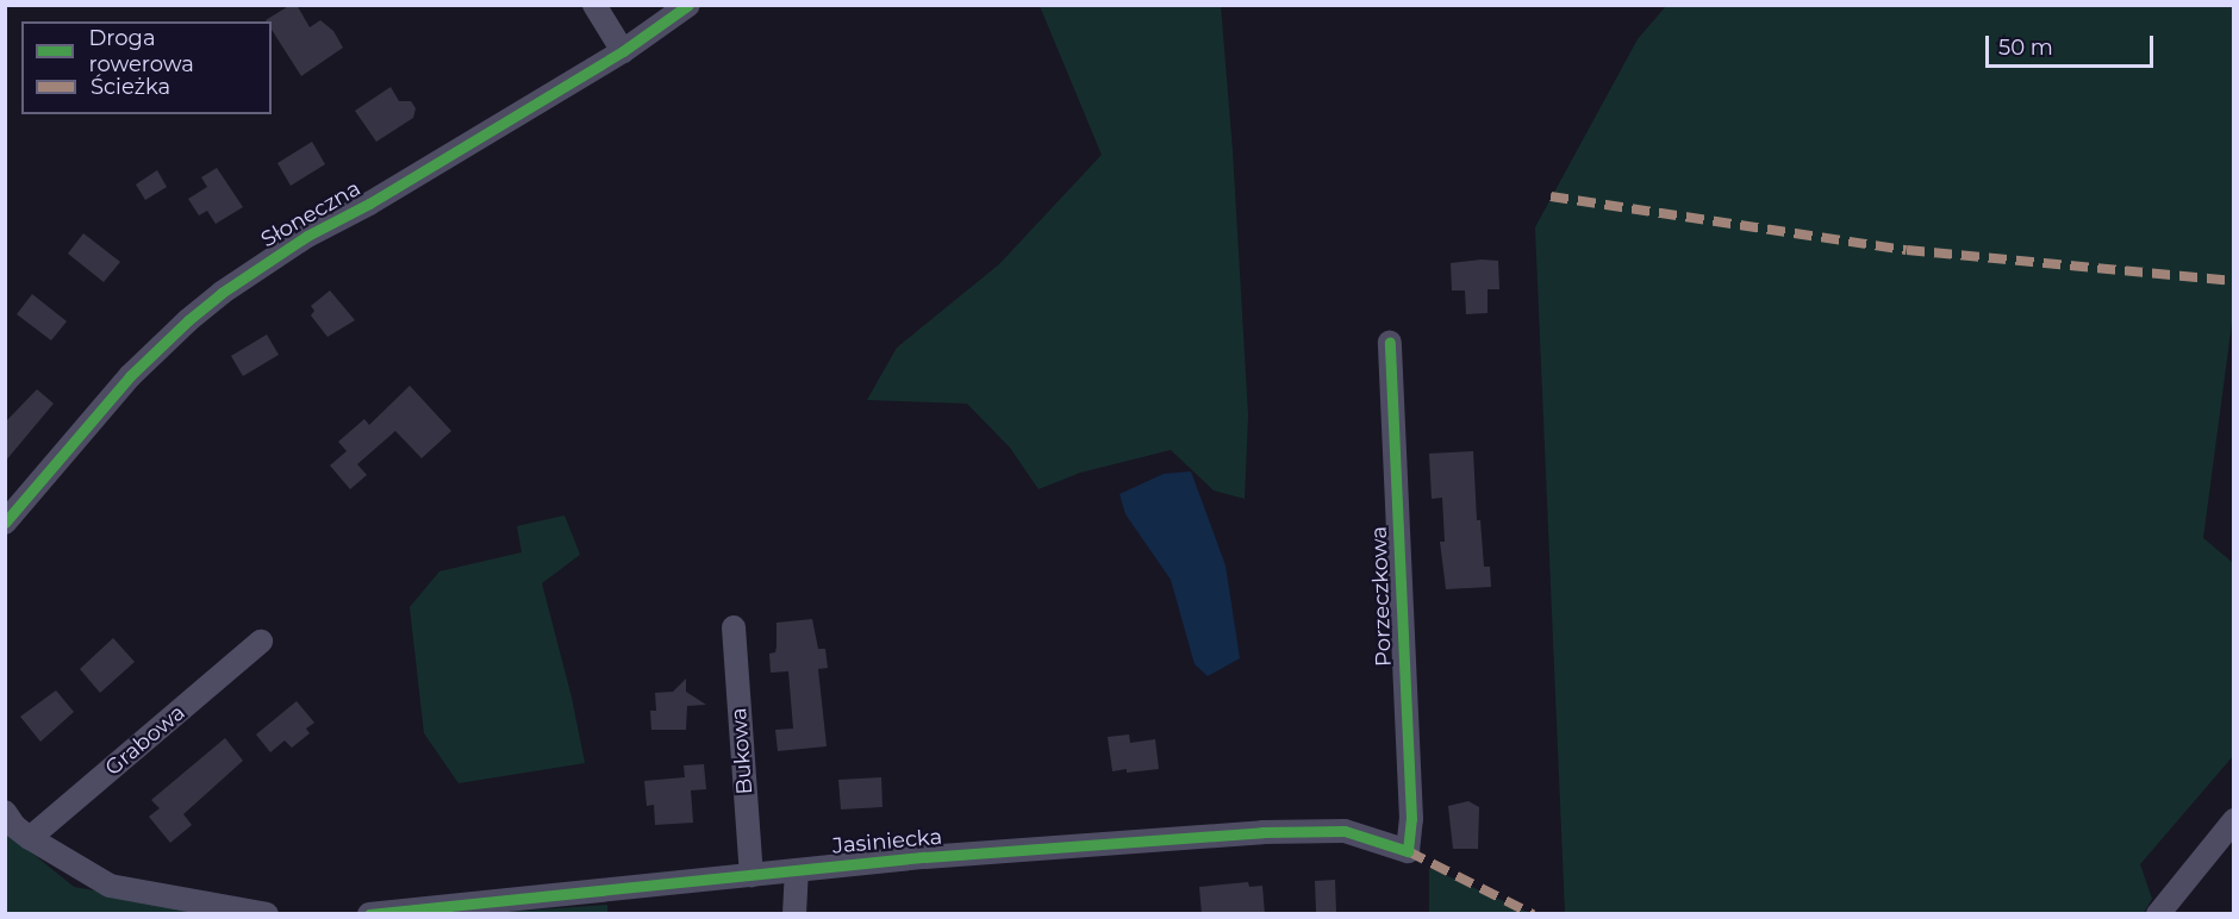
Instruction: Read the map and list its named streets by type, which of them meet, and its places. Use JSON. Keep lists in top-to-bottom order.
{
  "streets": {
    "street": [
      "Słoneczna",
      "Porzeczkowa",
      "Grabowa",
      "Bukowa",
      "Jasiniecka"
    ]
  },
  "crossings": [
    ["Porzeczkowa", "Jasiniecka"],
    ["Bukowa", "Jasiniecka"]
  ],
  "legend": ["Droga rowerowa", "Ścieżka"],
  "scale_bar": "50 m"
}
